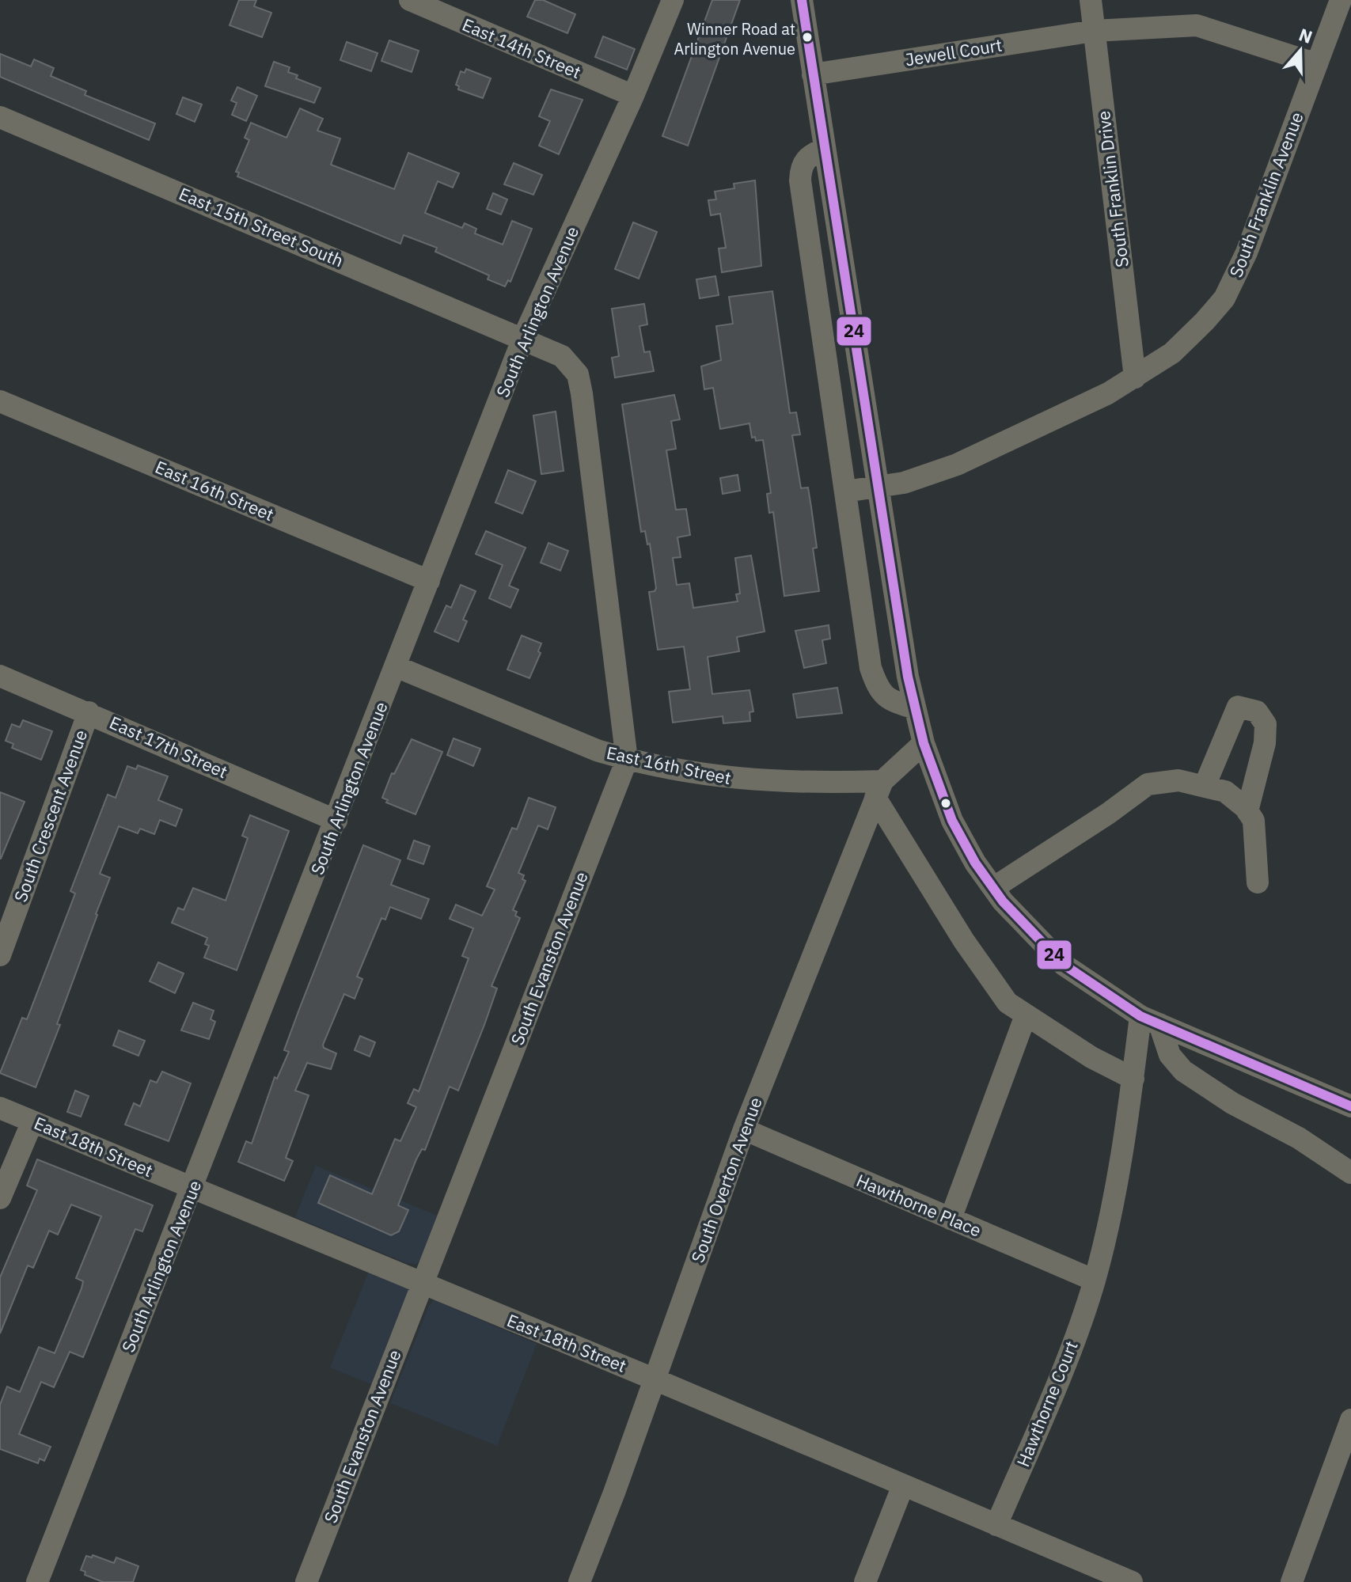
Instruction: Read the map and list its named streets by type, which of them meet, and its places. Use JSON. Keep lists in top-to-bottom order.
{
  "streets": {
    "street": [
      "East 14th Street",
      "Jewell Court",
      "South Franklin Drive",
      "South Franklin Avenue",
      "East 15th Street South",
      "South Arlington Avenue",
      "East 16th Street",
      "East 17th Street",
      "South Crescent Avenue",
      "South Evanston Avenue",
      "East 18th Street",
      "South Overton Avenue",
      "Hawthorne Place",
      "Hawthorne Court"
    ]
  },
  "crossings": [
    ["East 14th Street", "South Arlington Avenue"],
    ["Jewell Court", "South Franklin Drive"],
    ["Jewell Court", "South Franklin Avenue"],
    ["South Franklin Drive", "South Franklin Avenue"],
    ["East 15th Street South", "South Arlington Avenue"],
    ["East 15th Street South", "South Evanston Avenue"],
    ["South Arlington Avenue", "East 16th Street"],
    ["South Arlington Avenue", "East 17th Street"],
    ["South Arlington Avenue", "South Evanston Avenue"],
    ["South Arlington Avenue", "East 18th Street"],
    ["East 16th Street", "South Evanston Avenue"],
    ["East 16th Street", "South Overton Avenue"],
    ["East 17th Street", "South Crescent Avenue"],
    ["South Evanston Avenue", "East 18th Street"],
    ["East 18th Street", "South Overton Avenue"],
    ["East 18th Street", "Hawthorne Court"],
    ["South Overton Avenue", "Hawthorne Place"],
    ["Hawthorne Place", "Hawthorne Court"]
  ],
  "places": ["Winner Road at Arlington Avenue"],
  "lines": ["transit line 24"],
  "north": "top"
}
